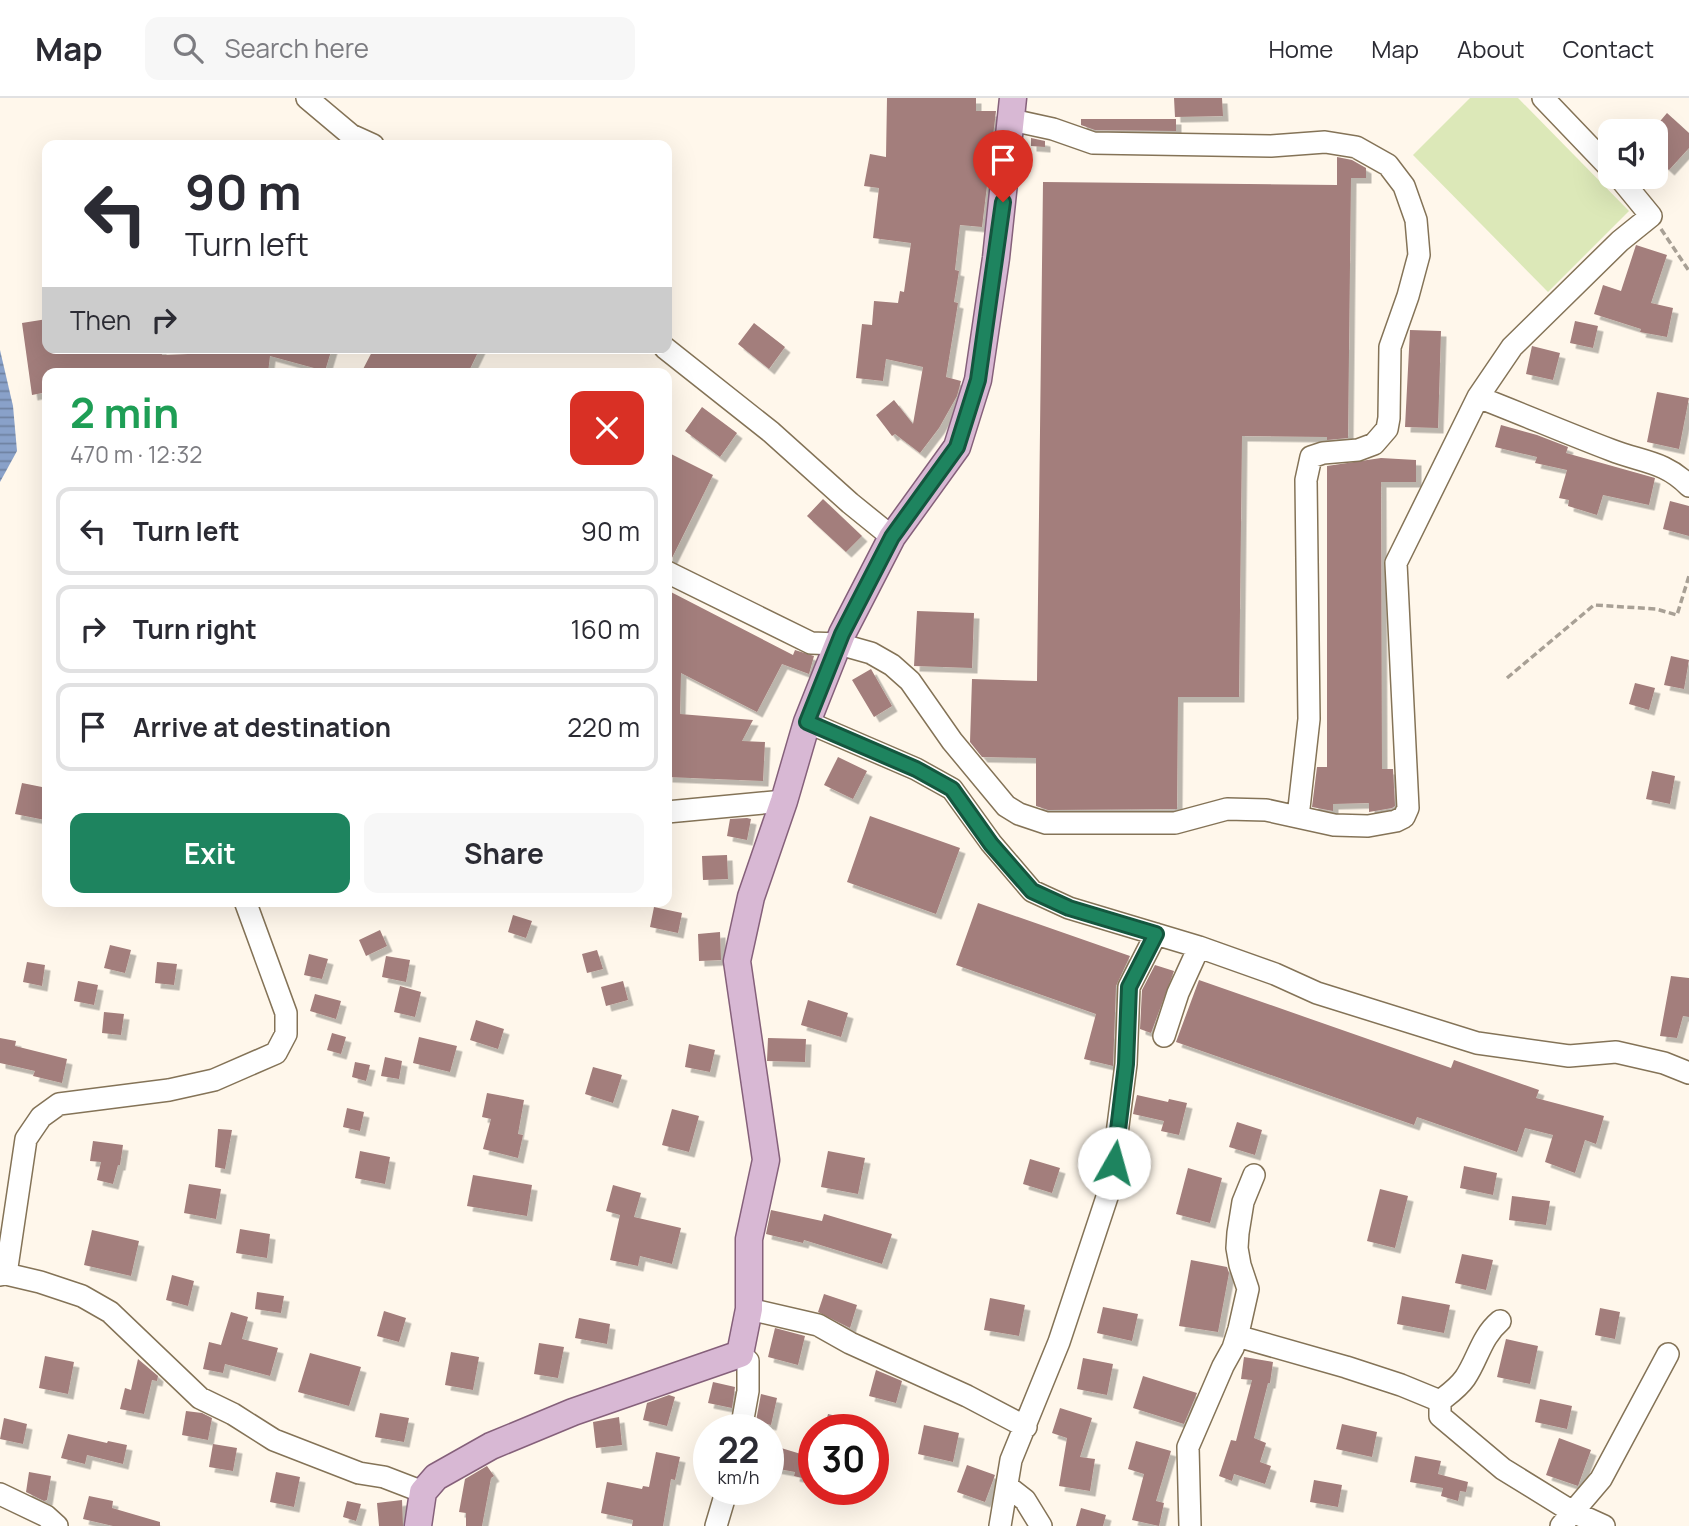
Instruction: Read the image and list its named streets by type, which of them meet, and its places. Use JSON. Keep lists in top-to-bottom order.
{
  "page": {
    "header": "Map",
    "search": "Search here",
    "nav": [
      "Home",
      "Map",
      "About",
      "Contact"
    ],
    "turn": ["90 m", "Turn left"],
    "then": "Then",
    "heading": ["2 min", "470 m · 12:32"],
    "list": [
      {
        "name": "Turn left",
        "value": "90 m"
      },
      {
        "name": "Turn right",
        "value": "160 m"
      },
      {
        "name": "Arrive at destination",
        "value": "220 m"
      }
    ],
    "buttons": ["Exit", "Share"],
    "speed": "22 km/h",
    "limit": "30"
  }
}
